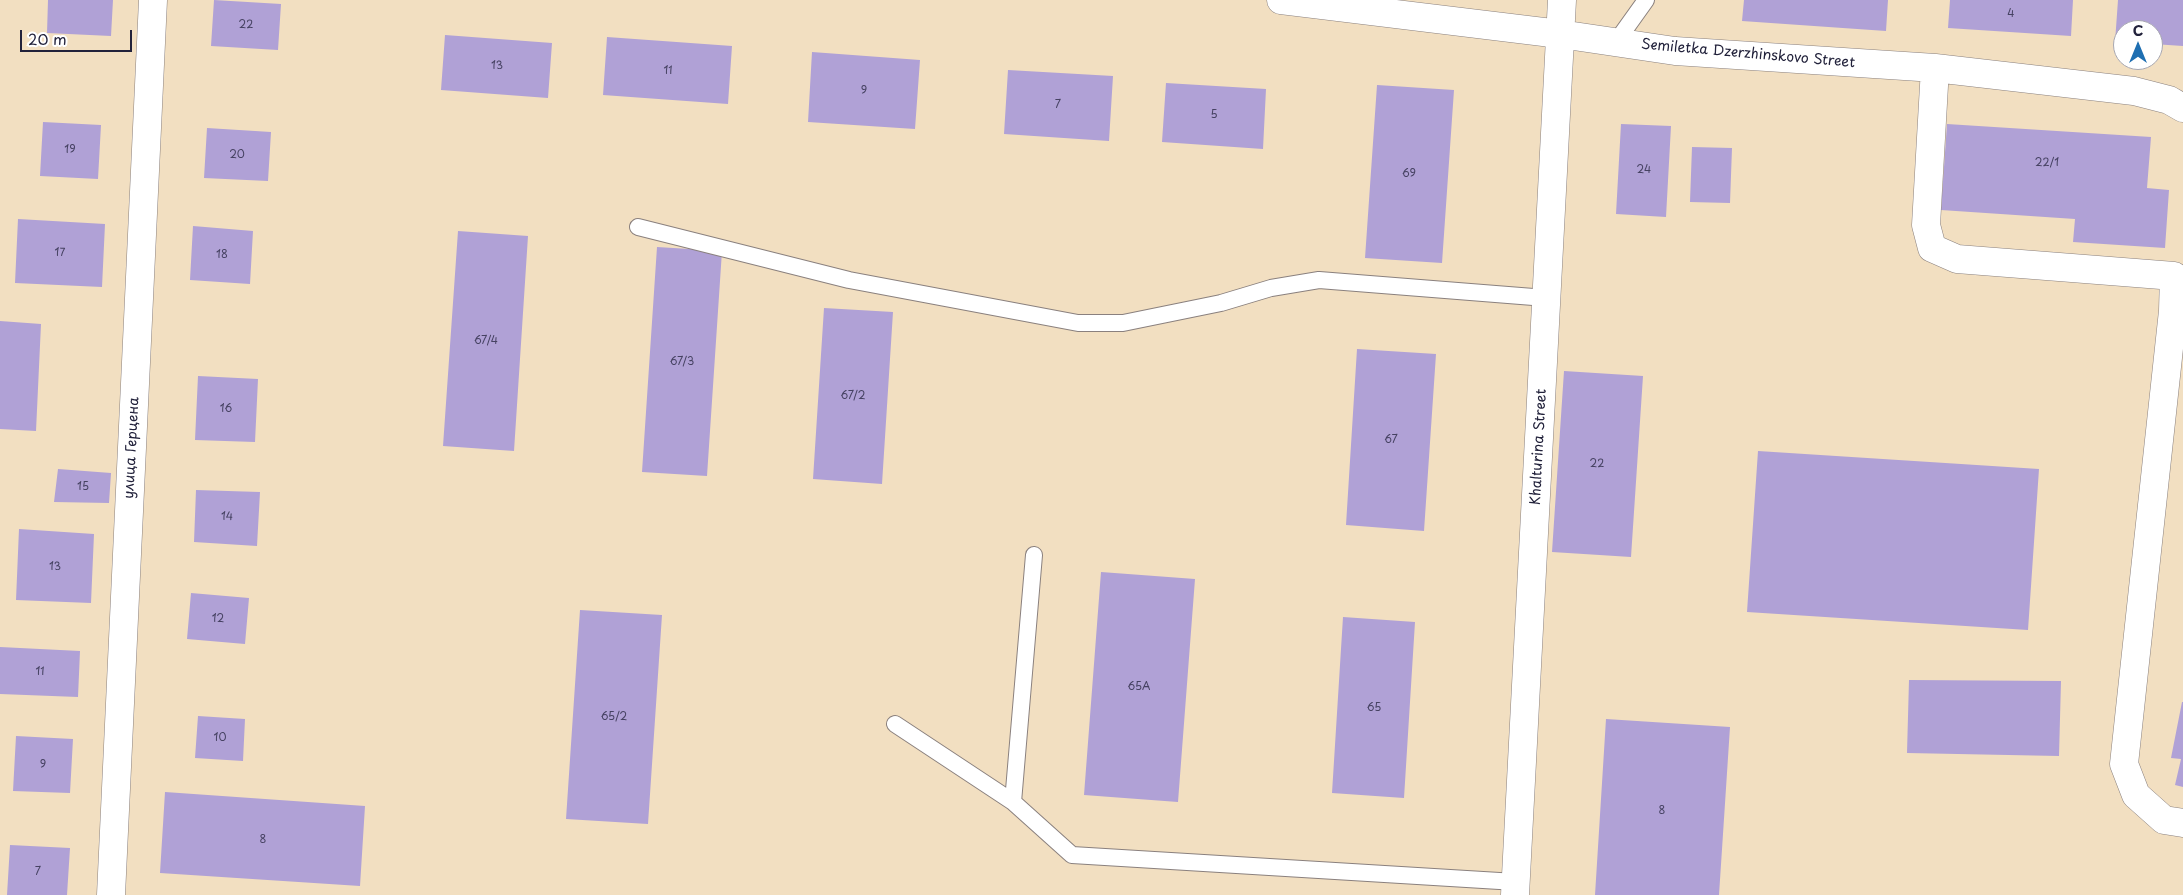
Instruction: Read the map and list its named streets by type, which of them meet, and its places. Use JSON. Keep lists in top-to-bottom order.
{
  "streets": {
    "street": ["Semiletka Dzerzhinskovo Street", "Khalturina Street", "улица Герцена"]
  },
  "crossings": [
    ["Semiletka Dzerzhinskovo Street", "Khalturina Street"]
  ],
  "house_numbers": [
    "4",
    "22",
    "13",
    "11",
    "9",
    "7",
    "5",
    "19",
    "20",
    "22/1",
    "24",
    "69",
    "17",
    "18",
    "67/4",
    "67/3",
    "67/2",
    "16",
    "67",
    "22",
    "15",
    "14",
    "13",
    "12",
    "11",
    "65А",
    "65",
    "65/2",
    "10",
    "9",
    "8",
    "8",
    "7"
  ],
  "scale_bar": "20 m",
  "north": "top"
}
